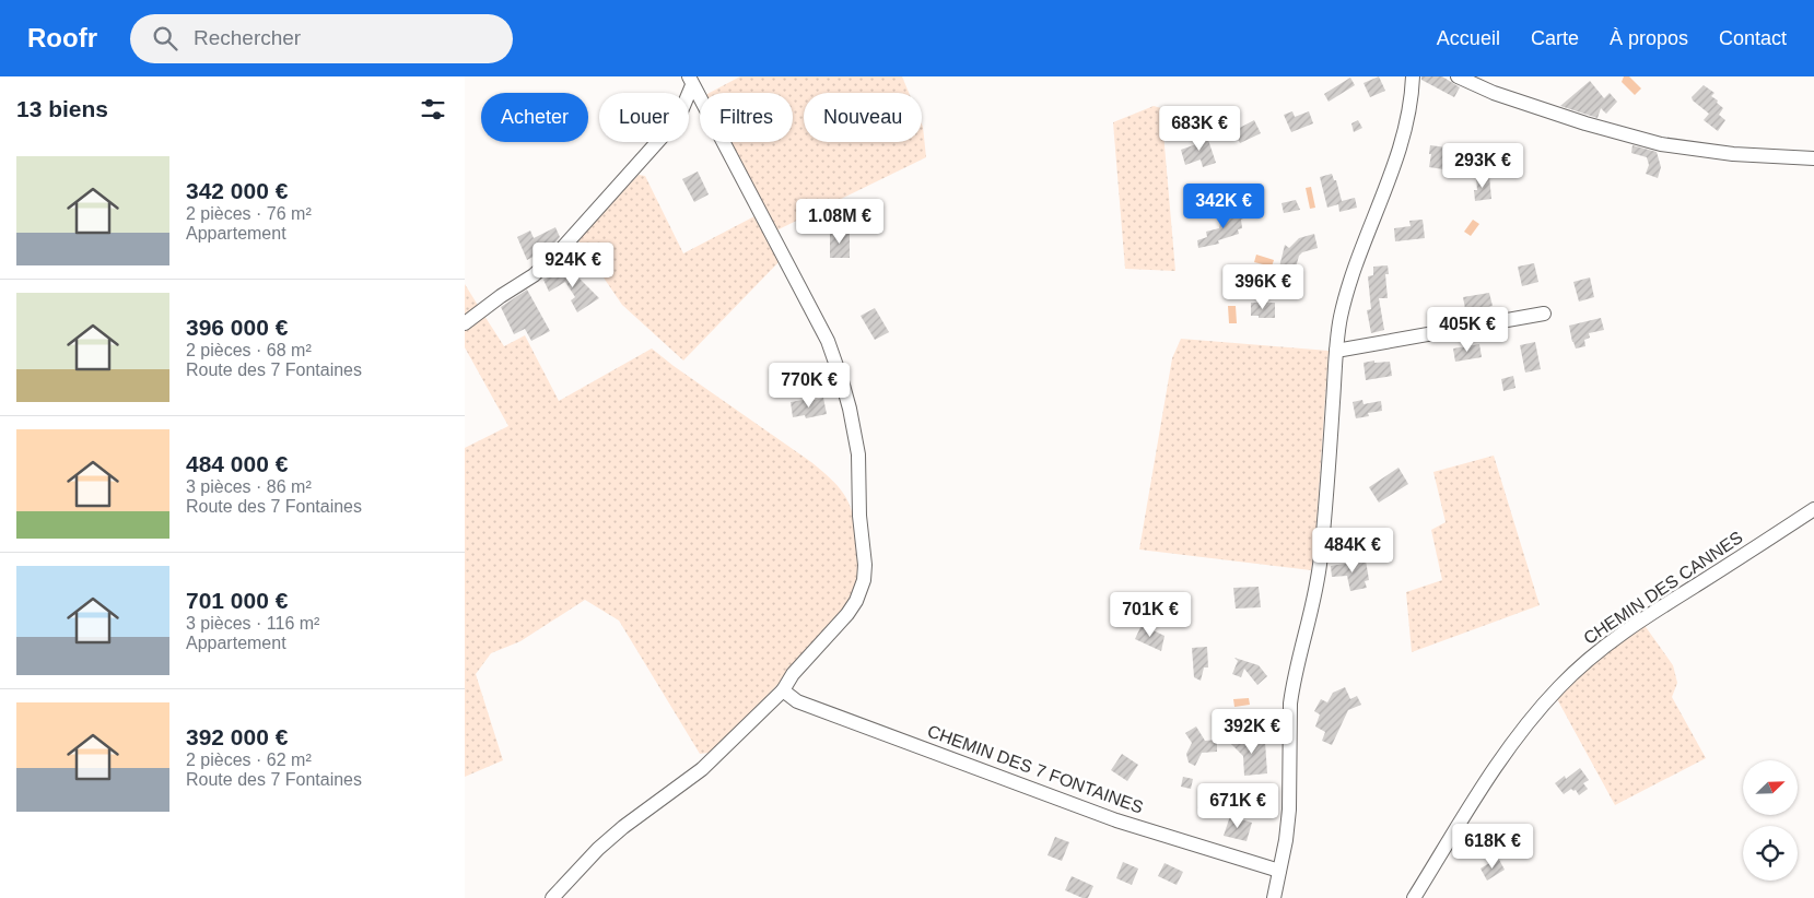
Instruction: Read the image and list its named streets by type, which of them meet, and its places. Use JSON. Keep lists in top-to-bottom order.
{
  "streets": {
    "street": ["CHEMIN DES CANNES", "CHEMIN DES 7 FONTAINES"]
  },
  "north": "top right",
  "page": {
    "header": "Roofr",
    "search": "Rechercher",
    "nav": [
      "Accueil",
      "Carte",
      "À propos",
      "Contact"
    ],
    "heading": "13 biens",
    "chip": [
      "Acheter",
      "Louer",
      "Filtres",
      "Nouveau"
    ],
    "price": [
      "683K €",
      "293K €",
      "342K €",
      "1.08M €",
      "924K €",
      "396K €",
      "405K €",
      "770K €",
      "484K €",
      "701K €",
      "392K €",
      "671K €",
      "618K €"
    ],
    "list": [
      {
        "name": "342 000 €",
        "note": "2 pièces · 76 m² · Appartement"
      },
      {
        "name": "396 000 €",
        "note": "2 pièces · 68 m² · Route des 7 Fontaines"
      },
      {
        "name": "484 000 €",
        "note": "3 pièces · 86 m² · Route des 7 Fontaines"
      },
      {
        "name": "701 000 €",
        "note": "3 pièces · 116 m² · Appartement"
      },
      {
        "name": "392 000 €",
        "note": "2 pièces · 62 m² · Route des 7 Fontaines"
      }
    ]
  }
}
